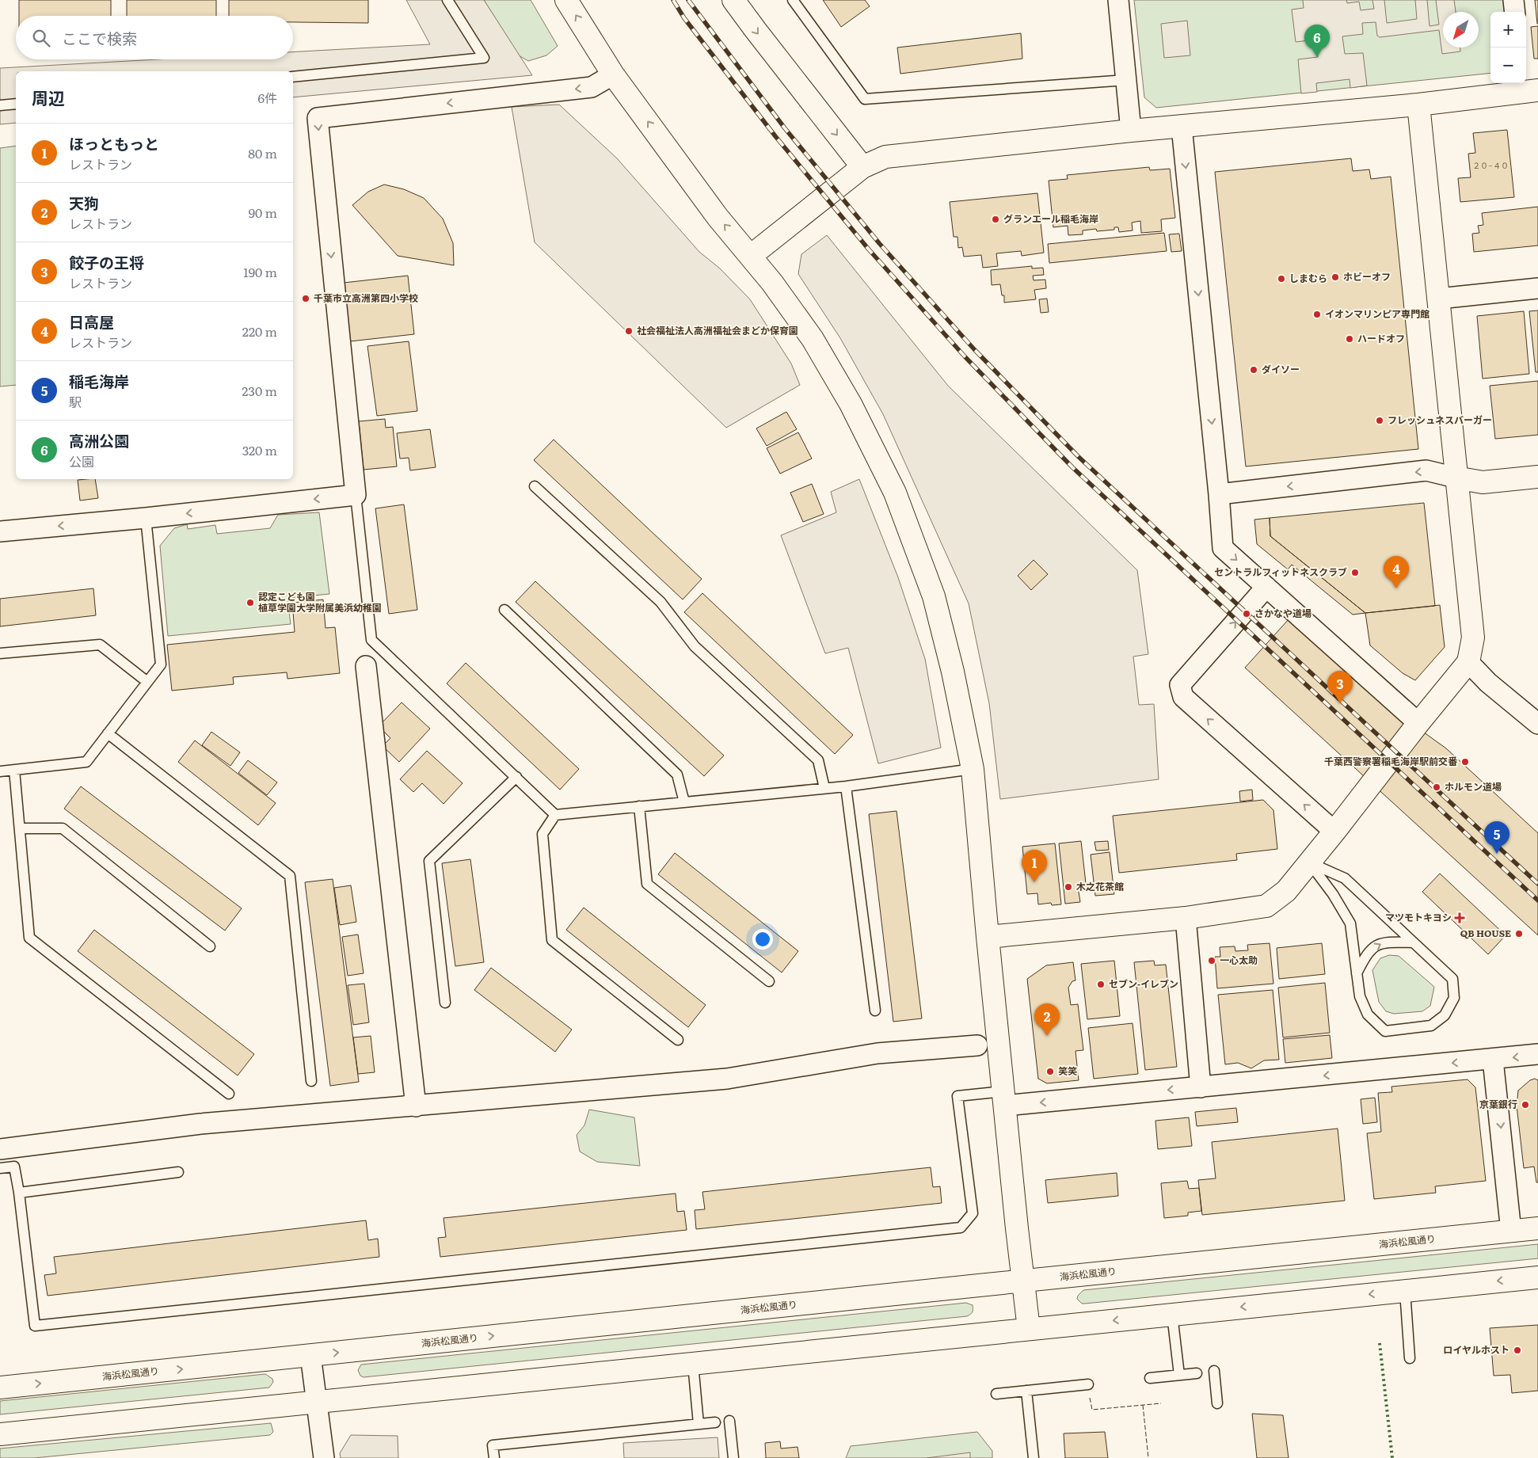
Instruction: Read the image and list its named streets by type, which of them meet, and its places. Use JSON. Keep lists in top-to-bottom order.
{
  "streets": {
    "street": ["海浜松風通り"]
  },
  "places": {
    "other": [
      "グランエール稲毛海岸",
      "ホビーオフ",
      "しまむら",
      "千葉市立高洲第四小学校",
      "イオンマリンピア専門館",
      "社会福祉法人高洲福祉会まどか保育園",
      "ハードオフ",
      "ダイソー",
      "フレッシュネスバーガー",
      "セントラルフィットネスクラブ",
      "認定こども園 植草学園大学附属美浜幼稚園",
      "さかなや道場",
      "千葉西警察署稲毛海岸駅前交番",
      "ホルモン道場",
      "木之花茶館",
      "QB HOUSE",
      "一心太助",
      "セブン-イレブン",
      "笑笑",
      "京葉銀行",
      "ロイヤルホスト"
    ],
    "health": ["マツモトキヨシ"]
  },
  "house_numbers": ["２０−４０"],
  "north": "bottom left",
  "page": {
    "map_buttons": ["+", "−"],
    "search": "ここで検索",
    "pins": [
      "6",
      "4",
      "3",
      "5",
      "1",
      "2"
    ],
    "heading": ["周辺", "6件"],
    "list": [
      {
        "mark": "1",
        "name": "ほっともっと",
        "note": "レストラン",
        "value": "80 m"
      },
      {
        "mark": "2",
        "name": "天狗",
        "note": "レストラン",
        "value": "90 m"
      },
      {
        "mark": "3",
        "name": "餃子の王将",
        "note": "レストラン",
        "value": "190 m"
      },
      {
        "mark": "4",
        "name": "日高屋",
        "note": "レストラン",
        "value": "220 m"
      },
      {
        "mark": "5",
        "name": "稲毛海岸",
        "note": "駅",
        "value": "230 m"
      },
      {
        "mark": "6",
        "name": "高洲公園",
        "note": "公園",
        "value": "320 m"
      }
    ]
  }
}
